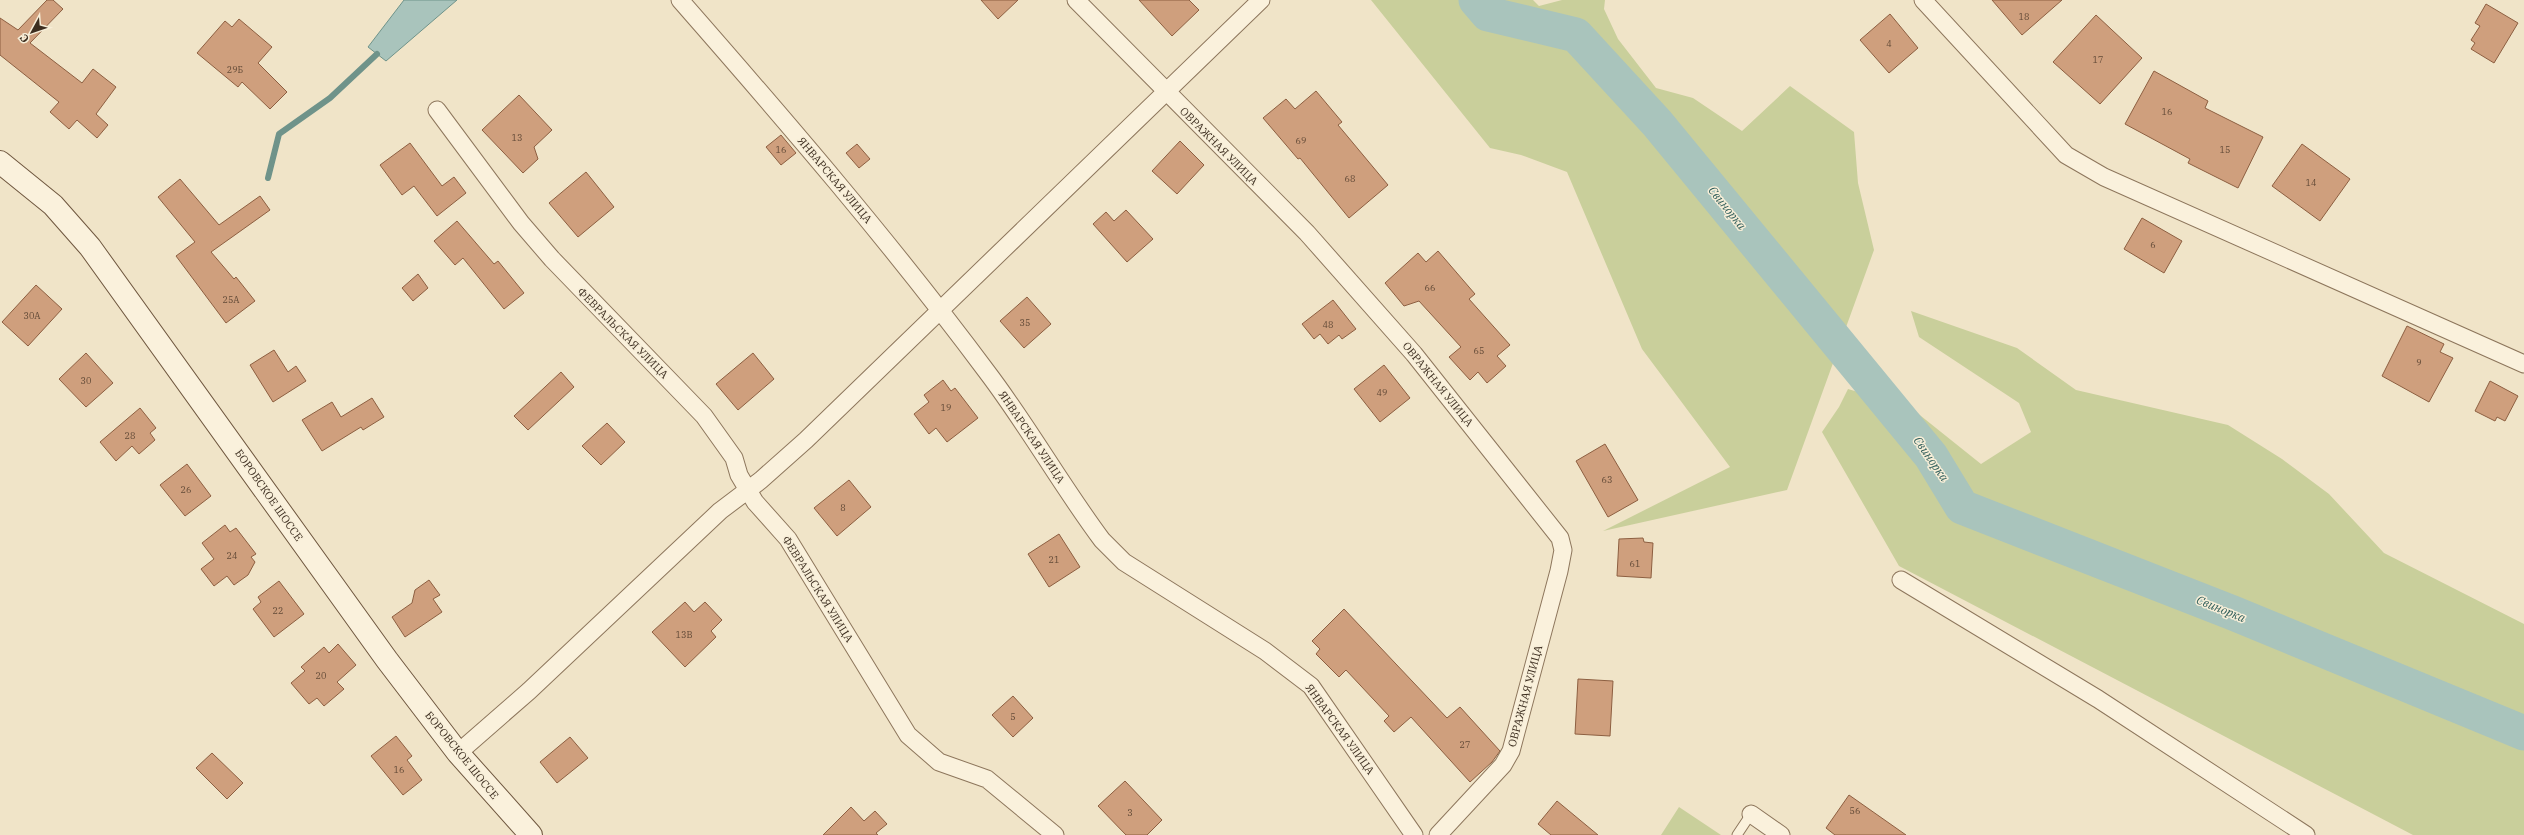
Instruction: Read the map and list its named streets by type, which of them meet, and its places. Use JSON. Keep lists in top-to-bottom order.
{
  "streets": {
    "main road": ["БОРОВСКОЕ ШОССЕ"],
    "street": ["ОВРАЖНАЯ УЛИЦА", "ЯНВАРСКАЯ УЛИЦА", "ФЕВРАЛЬСКАЯ УЛИЦА"]
  },
  "water": ["Свинорка"],
  "house_numbers": [
    "18",
    "4",
    "17",
    "29Б",
    "16",
    "13",
    "69",
    "16",
    "15",
    "68",
    "14",
    "6",
    "66",
    "25А",
    "30А",
    "35",
    "48",
    "65",
    "9",
    "30",
    "49",
    "19",
    "28",
    "63",
    "26",
    "8",
    "24",
    "21",
    "61",
    "22",
    "13В",
    "20",
    "5",
    "27",
    "16",
    "56",
    "3"
  ],
  "north": "bottom left"
}
